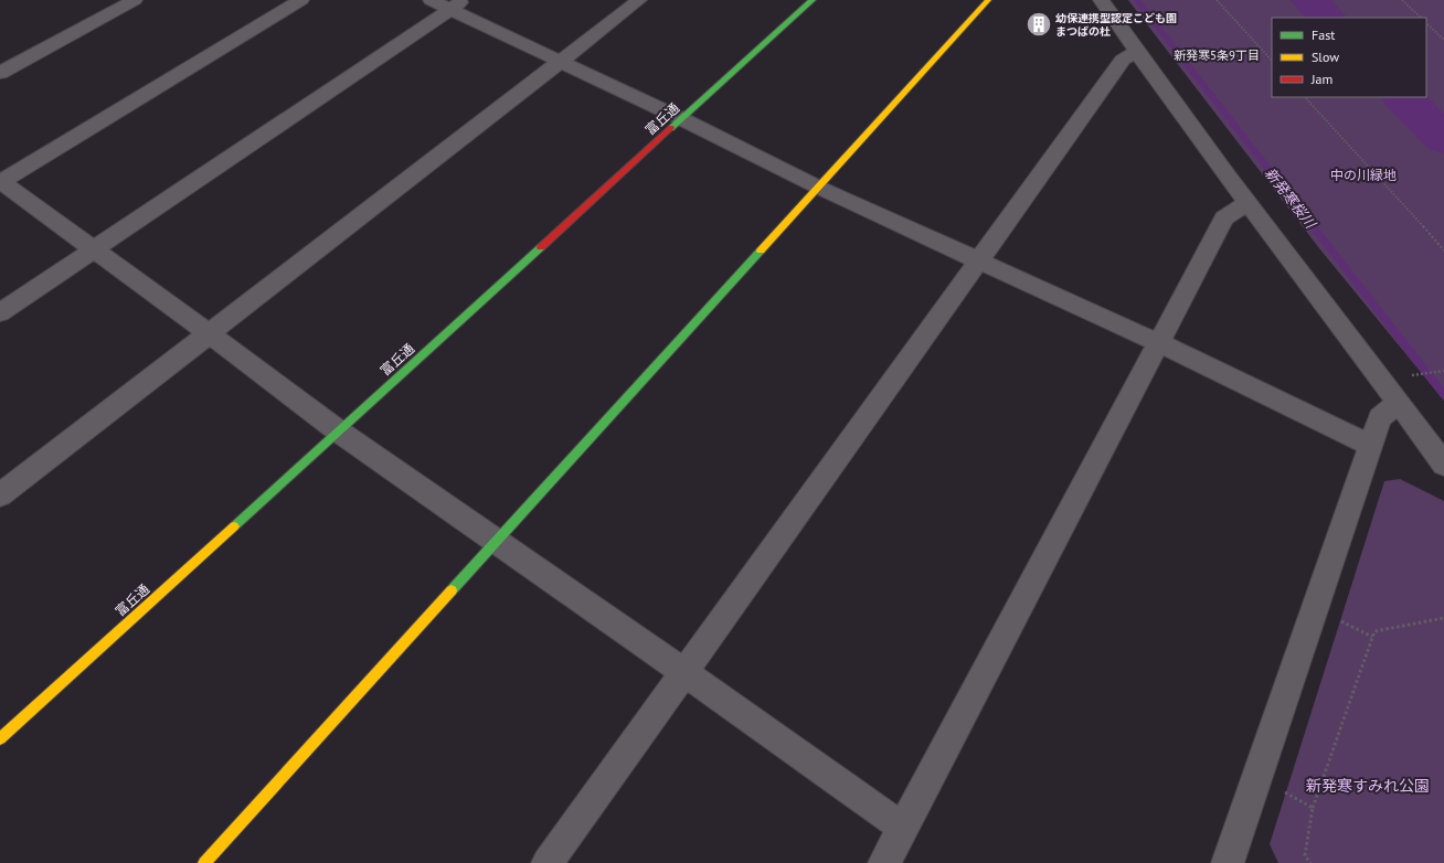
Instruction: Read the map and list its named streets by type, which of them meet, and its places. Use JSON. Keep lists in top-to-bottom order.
{
  "streets": {
    "street": ["富丘通"]
  },
  "districts": ["新発寒5条9丁目"],
  "water": ["新発寒桜川"],
  "parks": ["中の川緑地", "新発寒すみれ公園"],
  "places": {
    "building": ["幼保連携型認定こども園 まつばの杜"]
  },
  "legend": ["Fast", "Slow", "Jam"]
}
